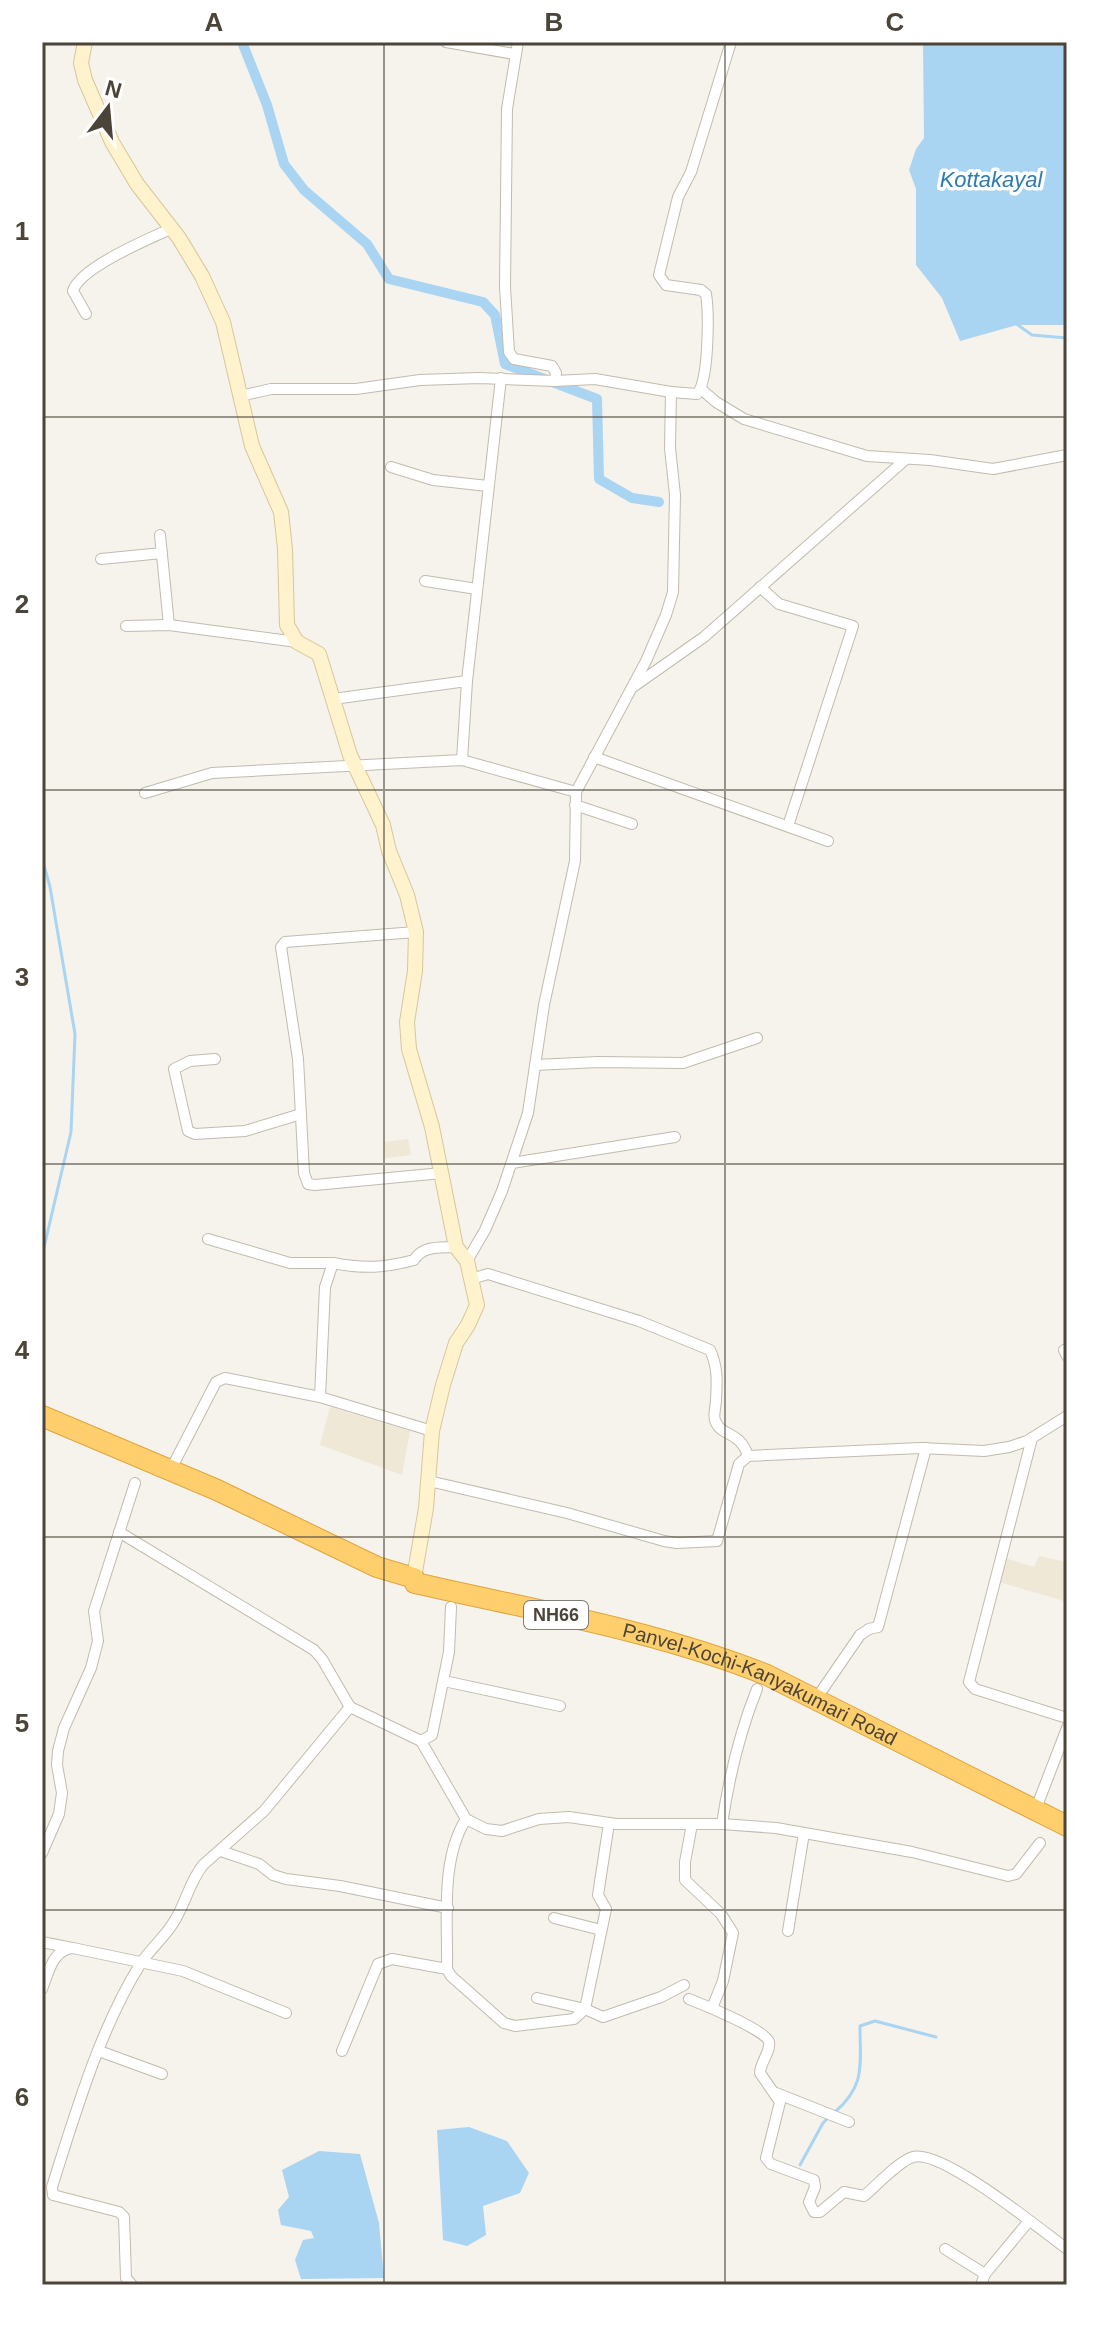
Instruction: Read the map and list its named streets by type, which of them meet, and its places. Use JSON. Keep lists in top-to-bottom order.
{
  "streets": {
    "highway": ["NH66", "Panvel-Kochi-Kanyakumari Road"]
  },
  "water": ["Kottakayal"],
  "north": "top",
  "grid": {
    "columns": ["A", "B", "C"],
    "rows": [
      "1",
      "2",
      "3",
      "4",
      "5",
      "6"
    ]
  }
}
